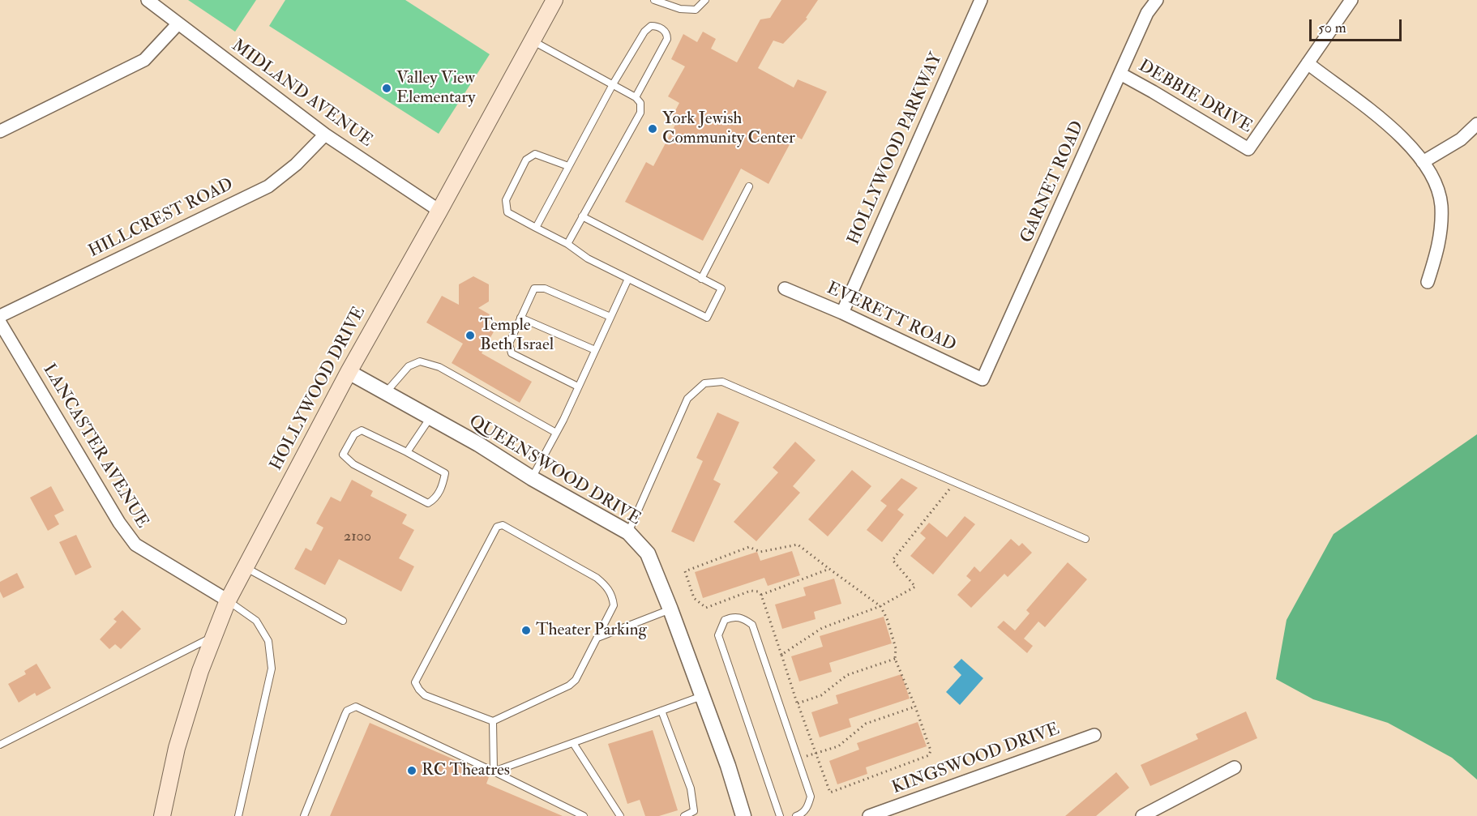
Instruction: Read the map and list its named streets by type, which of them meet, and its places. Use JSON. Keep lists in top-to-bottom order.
{
  "streets": {
    "main road": ["HOLLYWOOD DRIVE"],
    "street": [
      "MIDLAND AVENUE",
      "DEBBIE DRIVE",
      "HOLLYWOOD PARKWAY",
      "GARNET ROAD",
      "HILLCREST ROAD",
      "EVERETT ROAD",
      "LANCASTER AVENUE",
      "QUEENSWOOD DRIVE",
      "KINGSWOOD DRIVE"
    ]
  },
  "crossings": [
    ["MIDLAND AVENUE", "HILLCREST ROAD"],
    ["MIDLAND AVENUE", "HOLLYWOOD DRIVE"],
    ["DEBBIE DRIVE", "GARNET ROAD"],
    ["HOLLYWOOD PARKWAY", "EVERETT ROAD"],
    ["GARNET ROAD", "EVERETT ROAD"],
    ["HOLLYWOOD DRIVE", "LANCASTER AVENUE"],
    ["HOLLYWOOD DRIVE", "QUEENSWOOD DRIVE"]
  ],
  "places": [
    "Valley View Elementary",
    "York Jewish Community Center",
    "Temple Beth Israel",
    "Theater Parking",
    "RC Theatres"
  ],
  "house_numbers": ["2100"],
  "scale_bar": "50 m"
}
